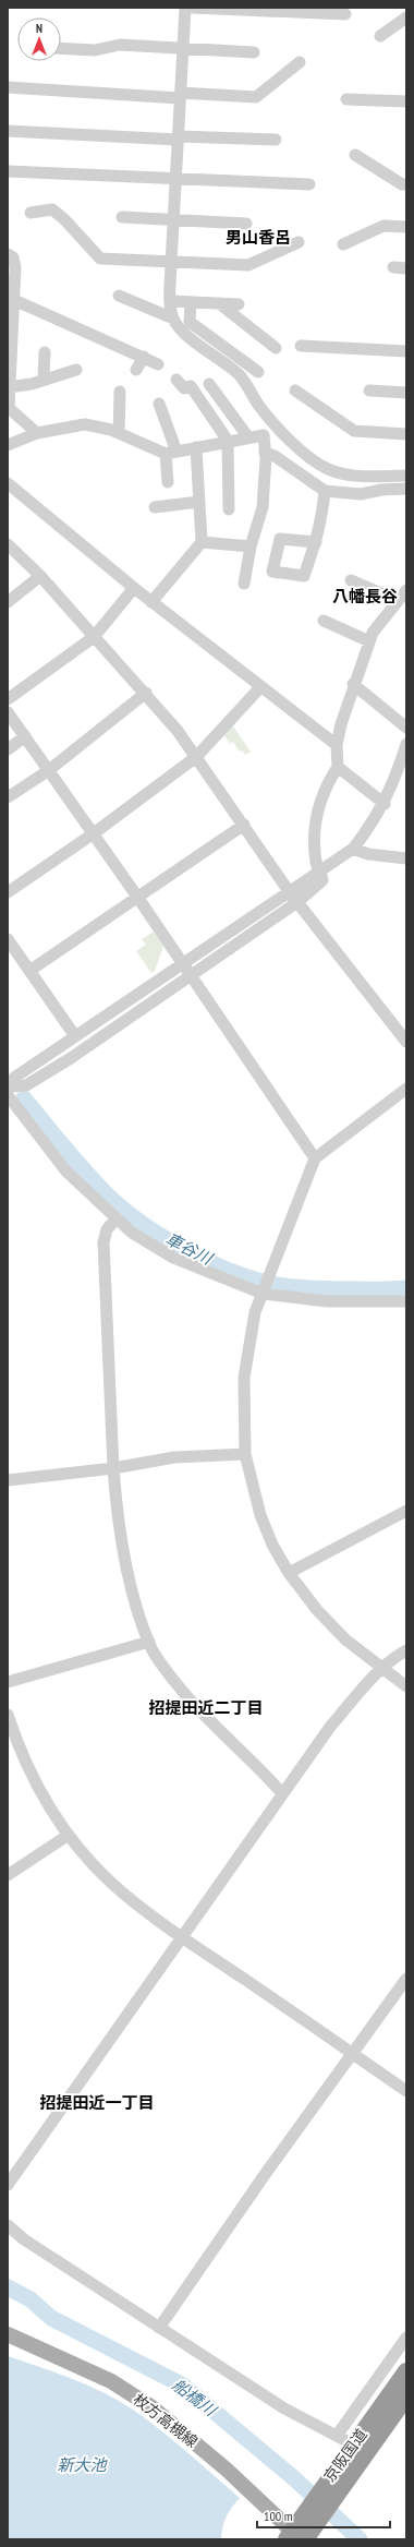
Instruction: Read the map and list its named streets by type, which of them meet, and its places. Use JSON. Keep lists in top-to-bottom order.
{
  "streets": {
    "highway": ["京阪国道"],
    "main road": ["枚方高槻線"]
  },
  "crossings": [
    ["枚方高槻線", "京阪国道"]
  ],
  "districts": [
    "男山香呂",
    "八幡長谷",
    "招提田近二丁目",
    "招提田近一丁目"
  ],
  "water": ["車谷川", "船橋川", "新大池"],
  "scale_bar": "100 m",
  "north": "top"
}
